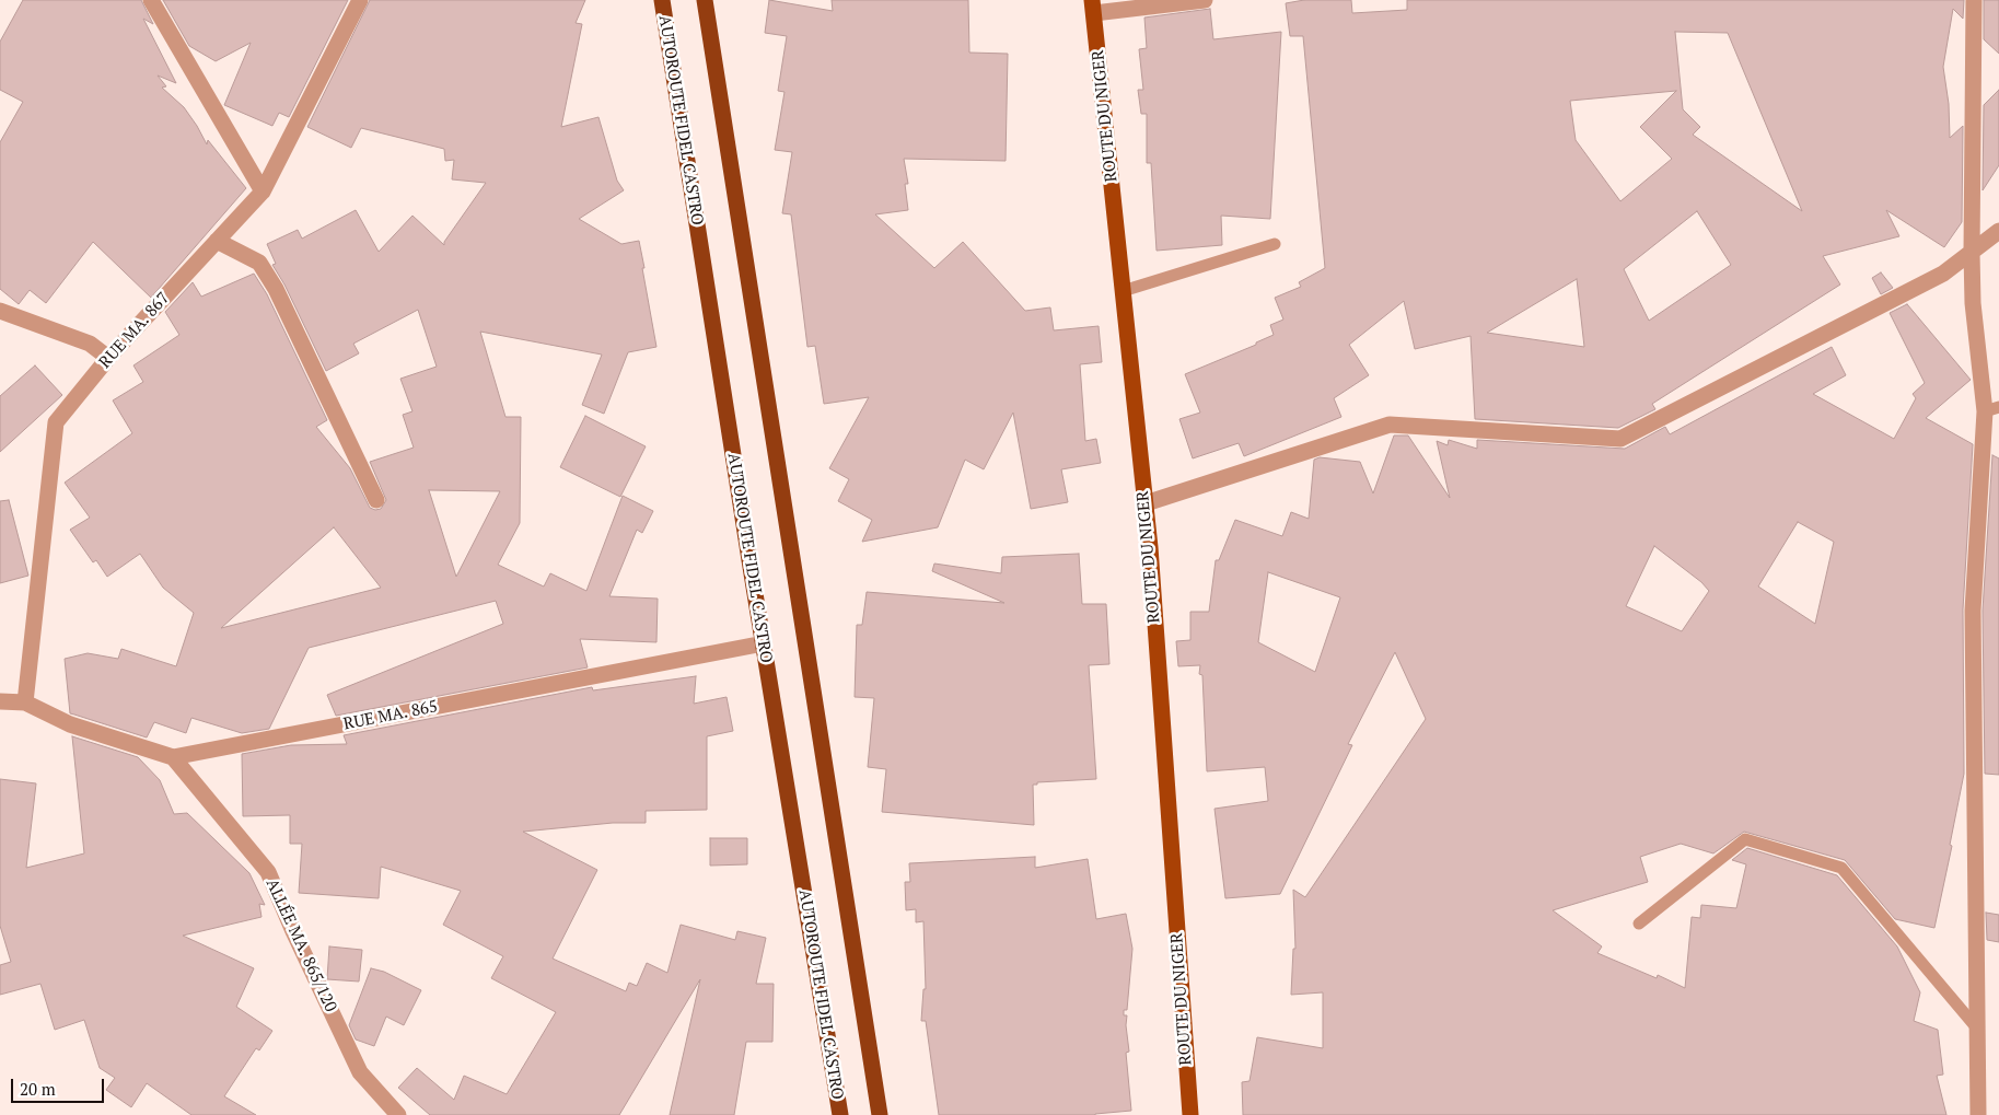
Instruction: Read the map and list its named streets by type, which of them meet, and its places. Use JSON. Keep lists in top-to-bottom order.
{
  "streets": {
    "highway": ["AUTOROUTE FIDEL CASTRO"],
    "main road": ["ROUTE DU NIGER"],
    "street": ["RUE MA. 867", "RUE MA. 865", "ALLÉE MA. 865/120"]
  },
  "crossings": [
    ["AUTOROUTE FIDEL CASTRO", "RUE MA. 865"],
    ["RUE MA. 867", "RUE MA. 865"],
    ["RUE MA. 865", "ALLÉE MA. 865/120"]
  ],
  "scale_bar": "20 m"
}
